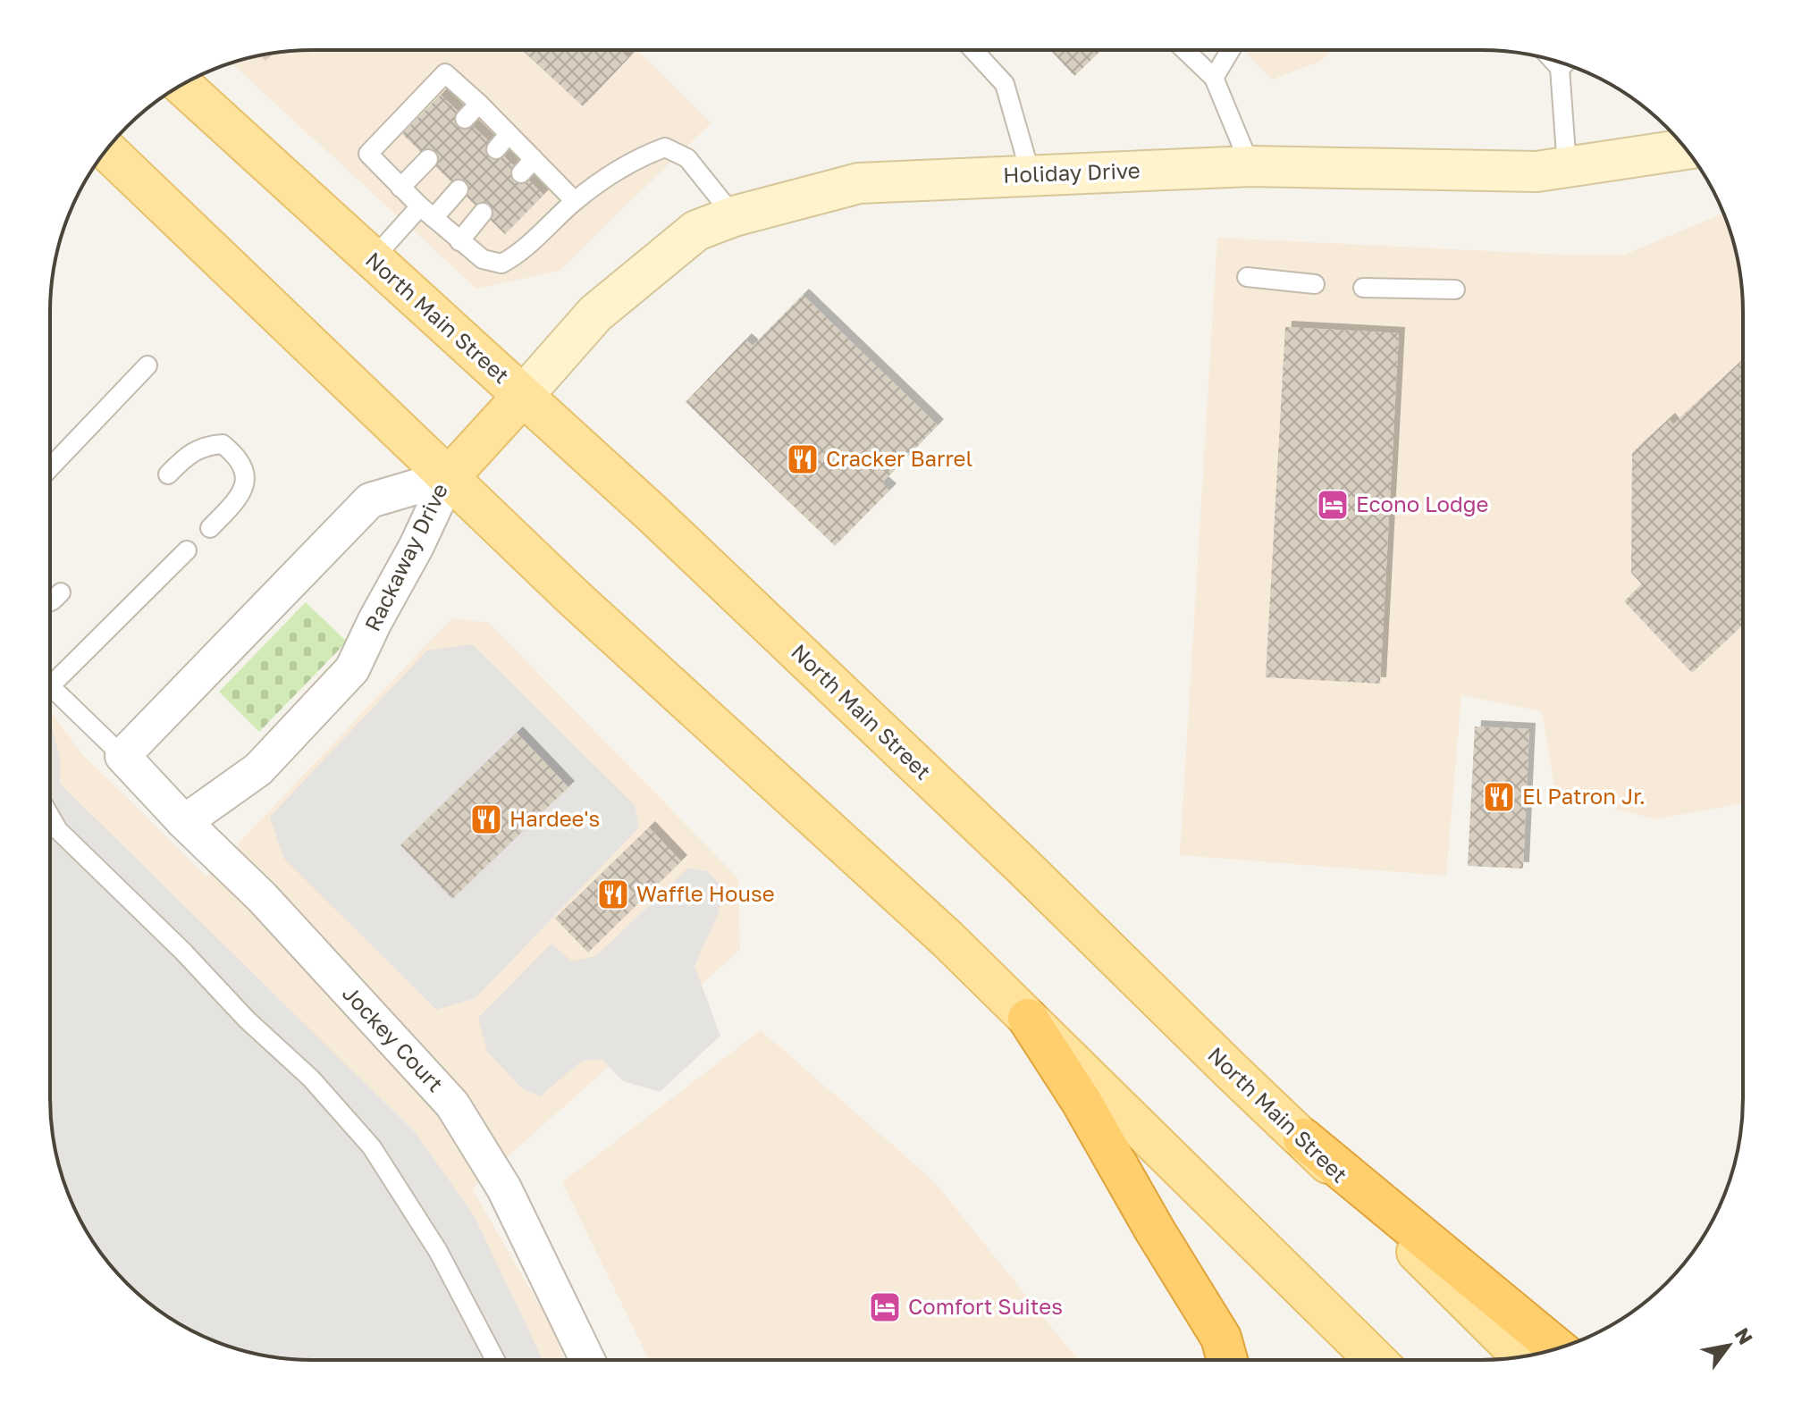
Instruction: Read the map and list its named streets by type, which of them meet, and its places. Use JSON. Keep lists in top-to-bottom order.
{
  "streets": {
    "main road": ["Holiday Drive", "North Main Street"],
    "street": ["Rackaway Drive", "Jockey Court"]
  },
  "crossings": [
    ["Holiday Drive", "North Main Street"],
    ["Rackaway Drive", "Jockey Court"]
  ],
  "places": {
    "restaurant": [
      "Cracker Barrel",
      "El Patron Jr.",
      "Hardee's",
      "Waffle House"
    ],
    "hotel": ["Econo Lodge", "Comfort Suites"]
  },
  "north": "top right"
}
